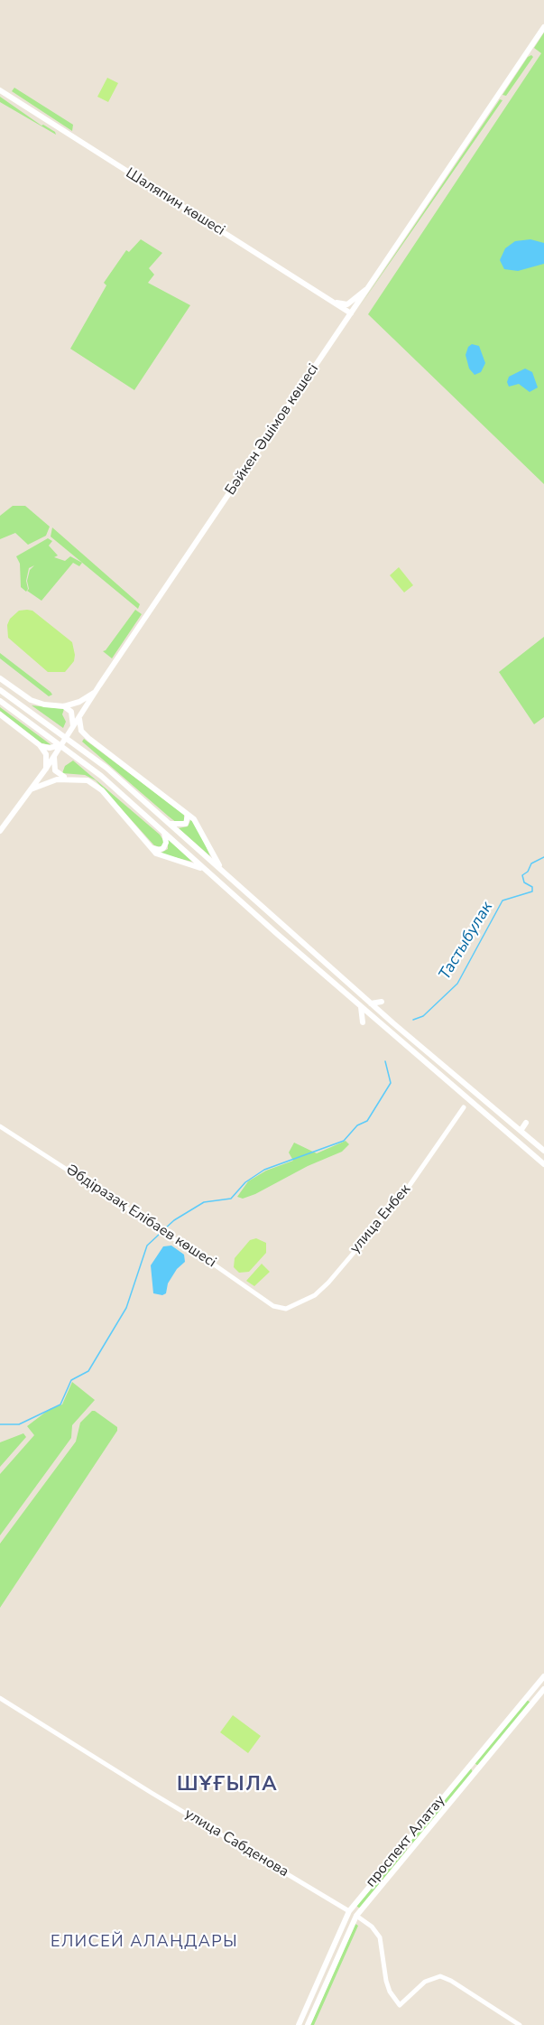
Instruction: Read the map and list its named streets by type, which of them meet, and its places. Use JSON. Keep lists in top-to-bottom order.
{
  "streets": {
    "main road": [
      "Шаляпин көшесі",
      "Бәйкен Әшімов көшесі",
      "проспект Алатау",
      "улица Сабденова"
    ],
    "street": ["Әбдіразақ Елібаев көшесі", "улица Енбек"]
  },
  "crossings": [
    ["Шаляпин көшесі", "Бәйкен Әшімов көшесі"],
    ["Әбдіразақ Елібаев көшесі", "улица Енбек"],
    ["проспект Алатау", "улица Сабденова"]
  ],
  "districts": ["ШҰҒЫЛА", "ЕЛИСЕЙ АЛАҢДАРЫ"],
  "water": ["Тастыбулак"]
}
